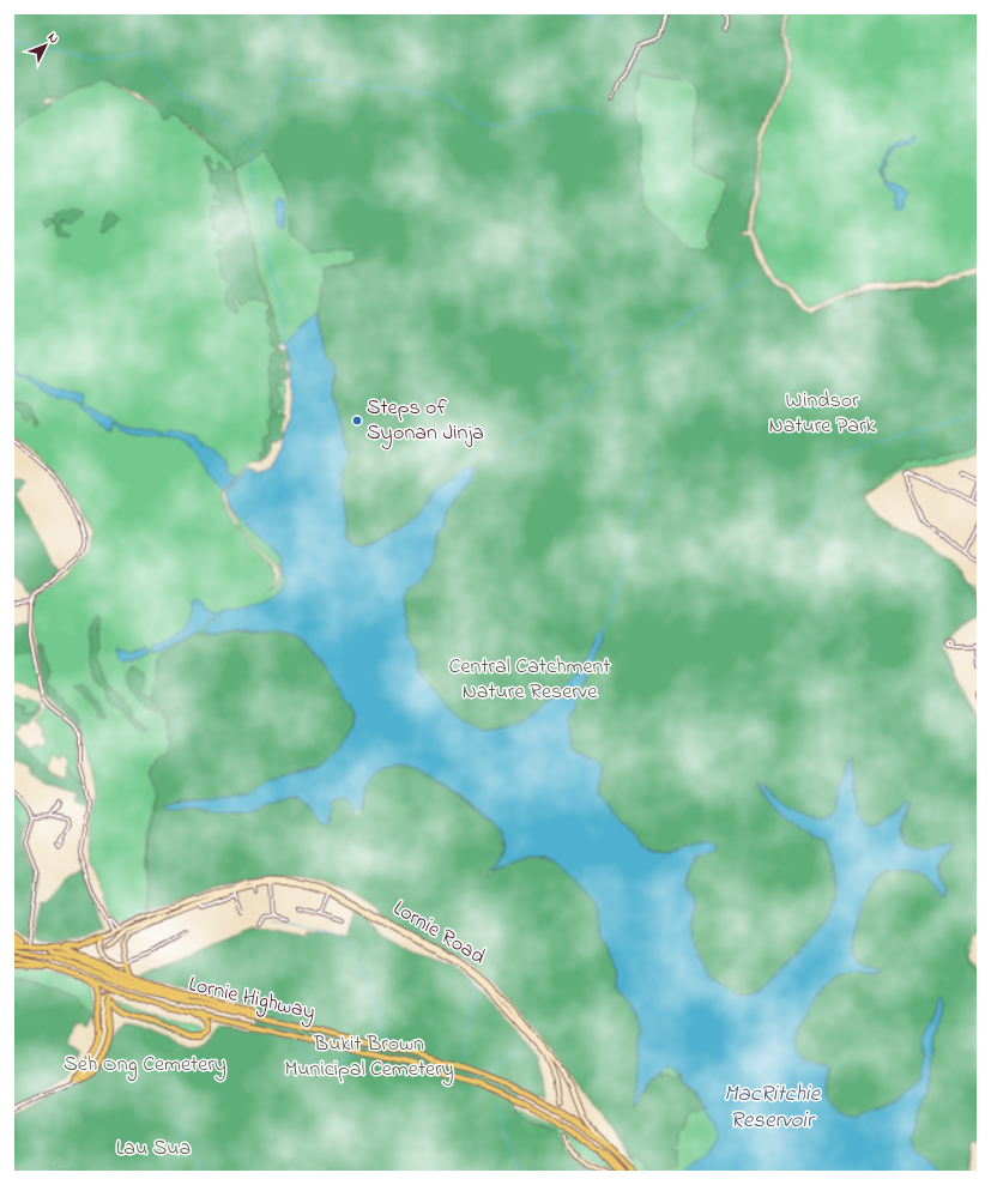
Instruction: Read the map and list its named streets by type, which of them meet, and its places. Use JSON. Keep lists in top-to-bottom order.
{
  "streets": {
    "highway": ["Lornie Highway"],
    "street": ["Lornie Road"]
  },
  "crossings": [
    ["Lornie Road", "Lornie Highway"]
  ],
  "water": ["MacRitchie Reservoir"],
  "parks": [
    "Windsor Nature Park",
    "Central Catchment Nature Reserve",
    "Bukit Brown Municipal Cemetery",
    "Seh Ong Cemetery",
    "Lau Sua"
  ],
  "places": ["Steps of Syonan Jinja"],
  "north": "top right"
}
